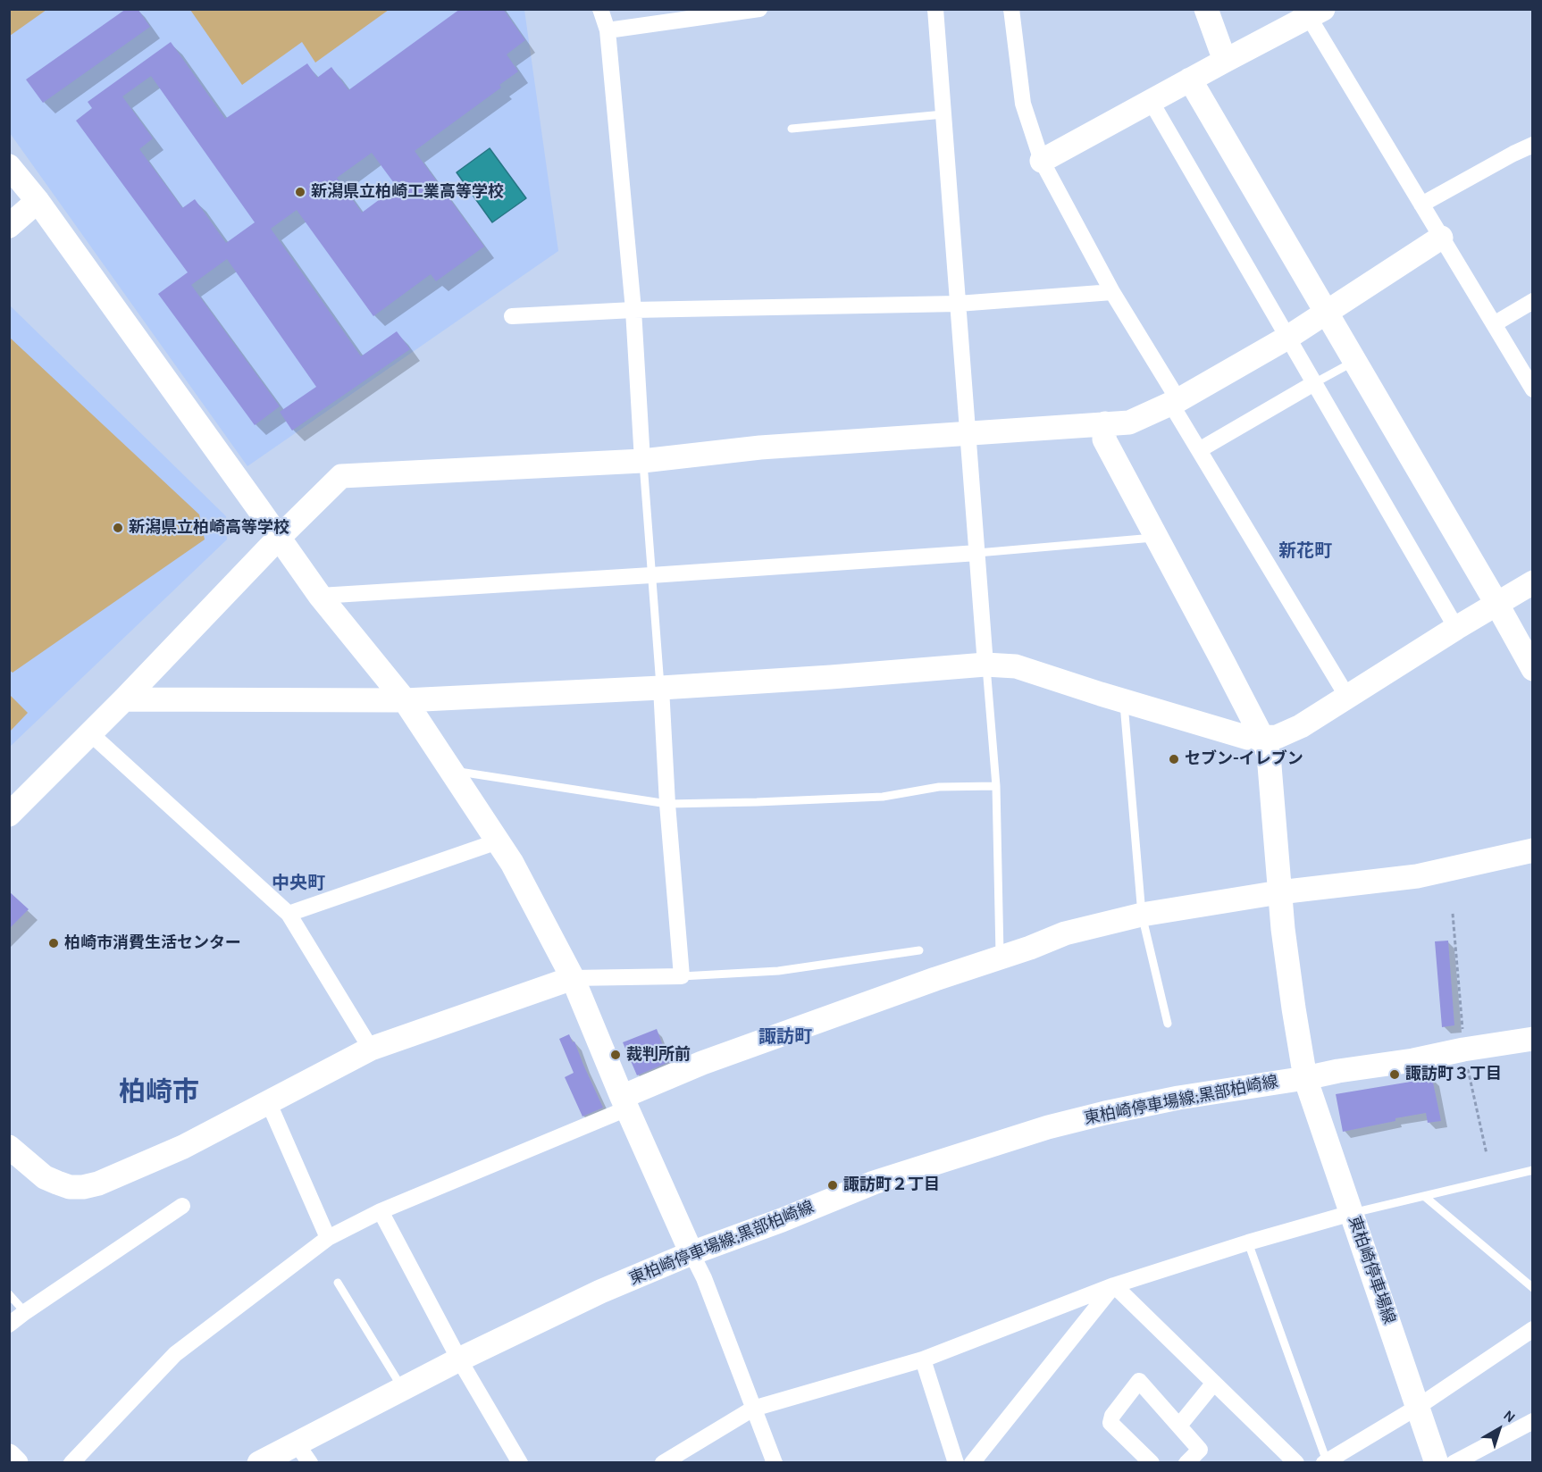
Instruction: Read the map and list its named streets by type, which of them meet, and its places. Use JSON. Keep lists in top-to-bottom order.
{
  "streets": {
    "street": ["東柏崎停車場線;黒部柏崎線", "東柏崎停車場線"]
  },
  "crossings": [
    ["東柏崎停車場線;黒部柏崎線", "東柏崎停車場線"]
  ],
  "districts": [
    "新花町",
    "中央町",
    "諏訪町",
    "柏崎市"
  ],
  "places": [
    "新潟県立柏崎工業高等学校",
    "新潟県立柏崎高等学校",
    "セブン-イレブン",
    "柏崎市消費生活センター",
    "裁判所前",
    "諏訪町３丁目",
    "諏訪町２丁目"
  ],
  "north": "top right"
}
